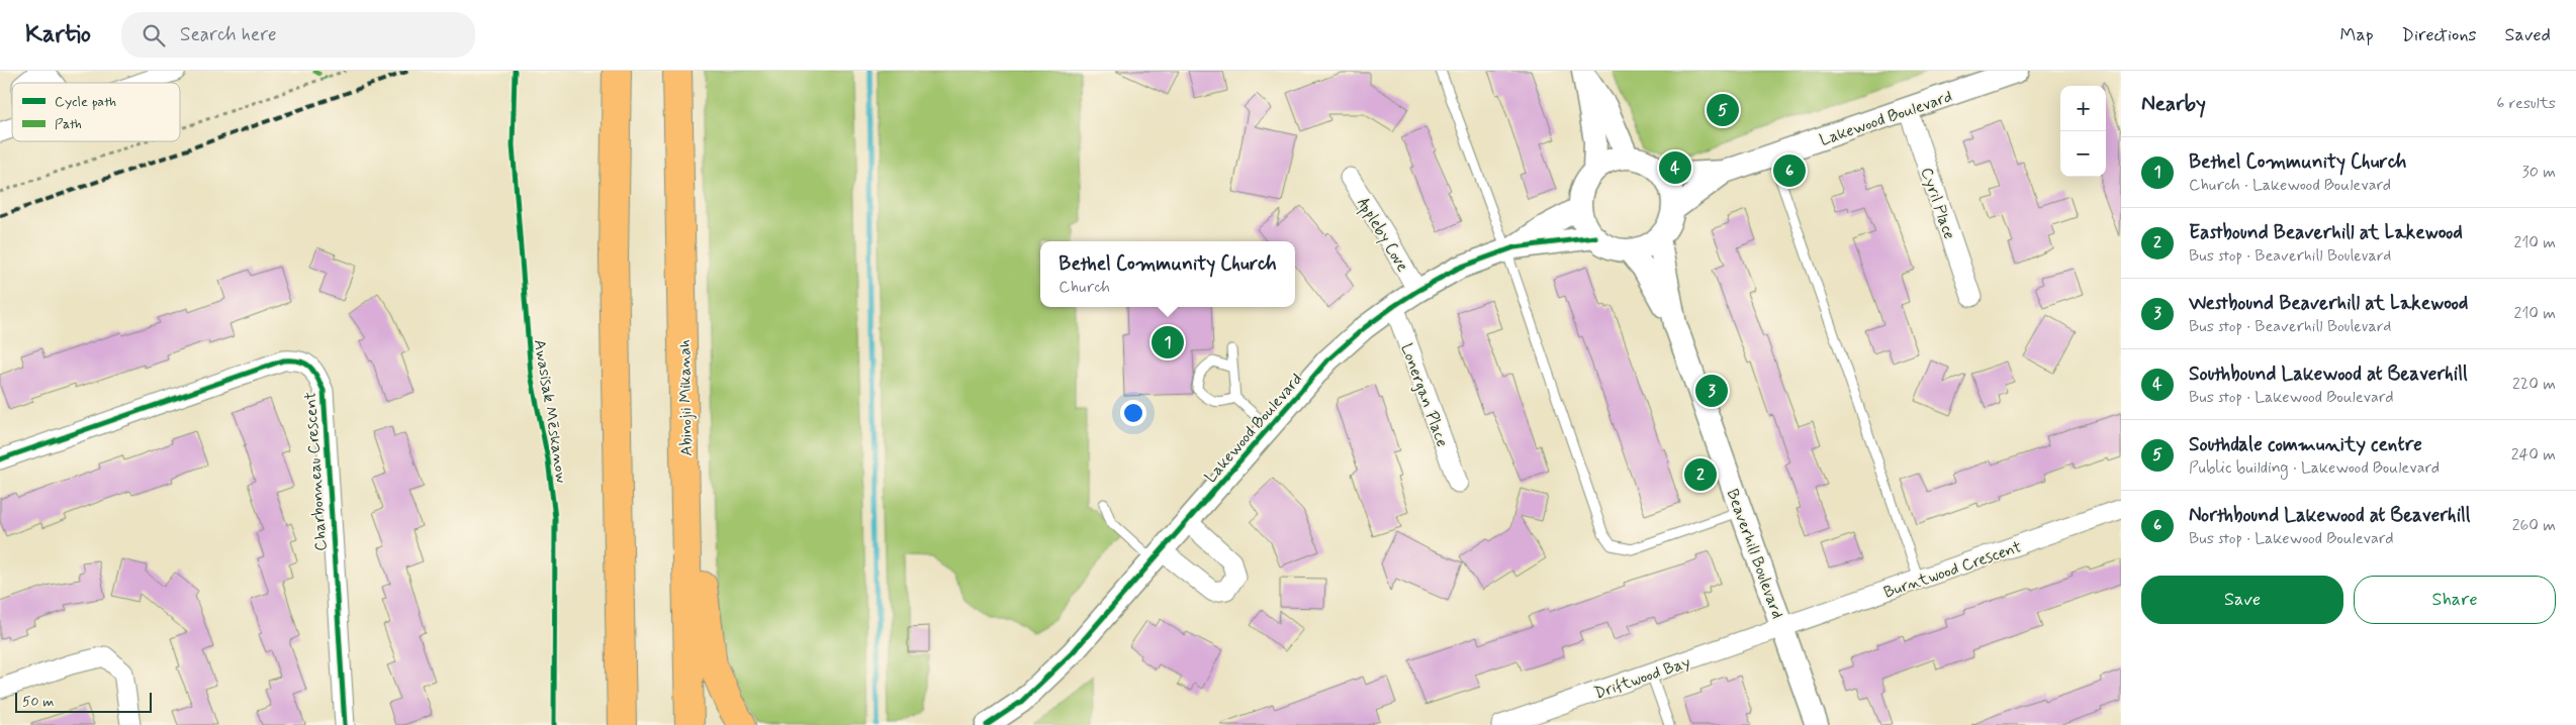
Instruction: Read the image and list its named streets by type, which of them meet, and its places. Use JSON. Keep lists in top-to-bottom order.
{
  "streets": {
    "main road": ["Abinojii Mikanah"],
    "street": [
      "Lakewood Boulevard",
      "Cyril Place",
      "Appleby Cove",
      "Lonergan Place",
      "Charbonneau Crescent",
      "Beaverhill Boulevard",
      "Burntwood Crescent",
      "Driftwood Bay"
    ],
    "cycle path": ["Awasisak Mēskanow"]
  },
  "crossings": [
    ["Lakewood Boulevard", "Cyril Place"],
    ["Lakewood Boulevard", "Appleby Cove"],
    ["Lakewood Boulevard", "Lonergan Place"],
    ["Lakewood Boulevard", "Beaverhill Boulevard"],
    ["Beaverhill Boulevard", "Burntwood Crescent"],
    ["Beaverhill Boulevard", "Driftwood Bay"],
    ["Burntwood Crescent", "Driftwood Bay"]
  ],
  "legend": ["Cycle path", "Path"],
  "scale_bar": "50 m",
  "page": {
    "header": "Kartio",
    "search": "Search here",
    "nav": ["Map", "Directions", "Saved"],
    "heading": ["Nearby", "6 results"],
    "map_buttons": ["+", "−"],
    "pins": [
      "5",
      "4",
      "6",
      "1",
      "3",
      "2"
    ],
    "list": [
      {
        "mark": "1",
        "name": "Bethel Community Church",
        "note": "Church · Lakewood Boulevard",
        "value": "30 m"
      },
      {
        "mark": "2",
        "name": "Eastbound Beaverhill at Lakewood",
        "note": "Bus stop · Beaverhill Boulevard",
        "value": "210 m"
      },
      {
        "mark": "3",
        "name": "Westbound Beaverhill at Lakewood",
        "note": "Bus stop · Beaverhill Boulevard",
        "value": "210 m"
      },
      {
        "mark": "4",
        "name": "Southbound Lakewood at Beaverhill",
        "note": "Bus stop · Lakewood Boulevard",
        "value": "220 m"
      },
      {
        "mark": "5",
        "name": "Southdale community centre",
        "note": "Public building · Lakewood Boulevard",
        "value": "240 m"
      },
      {
        "mark": "6",
        "name": "Northbound Lakewood at Beaverhill",
        "note": "Bus stop · Lakewood Boulevard",
        "value": "260 m"
      }
    ],
    "popup": ["Bethel Community Church", "Church"],
    "buttons": ["Save", "Share"],
    "scale": "50 m"
  }
}
